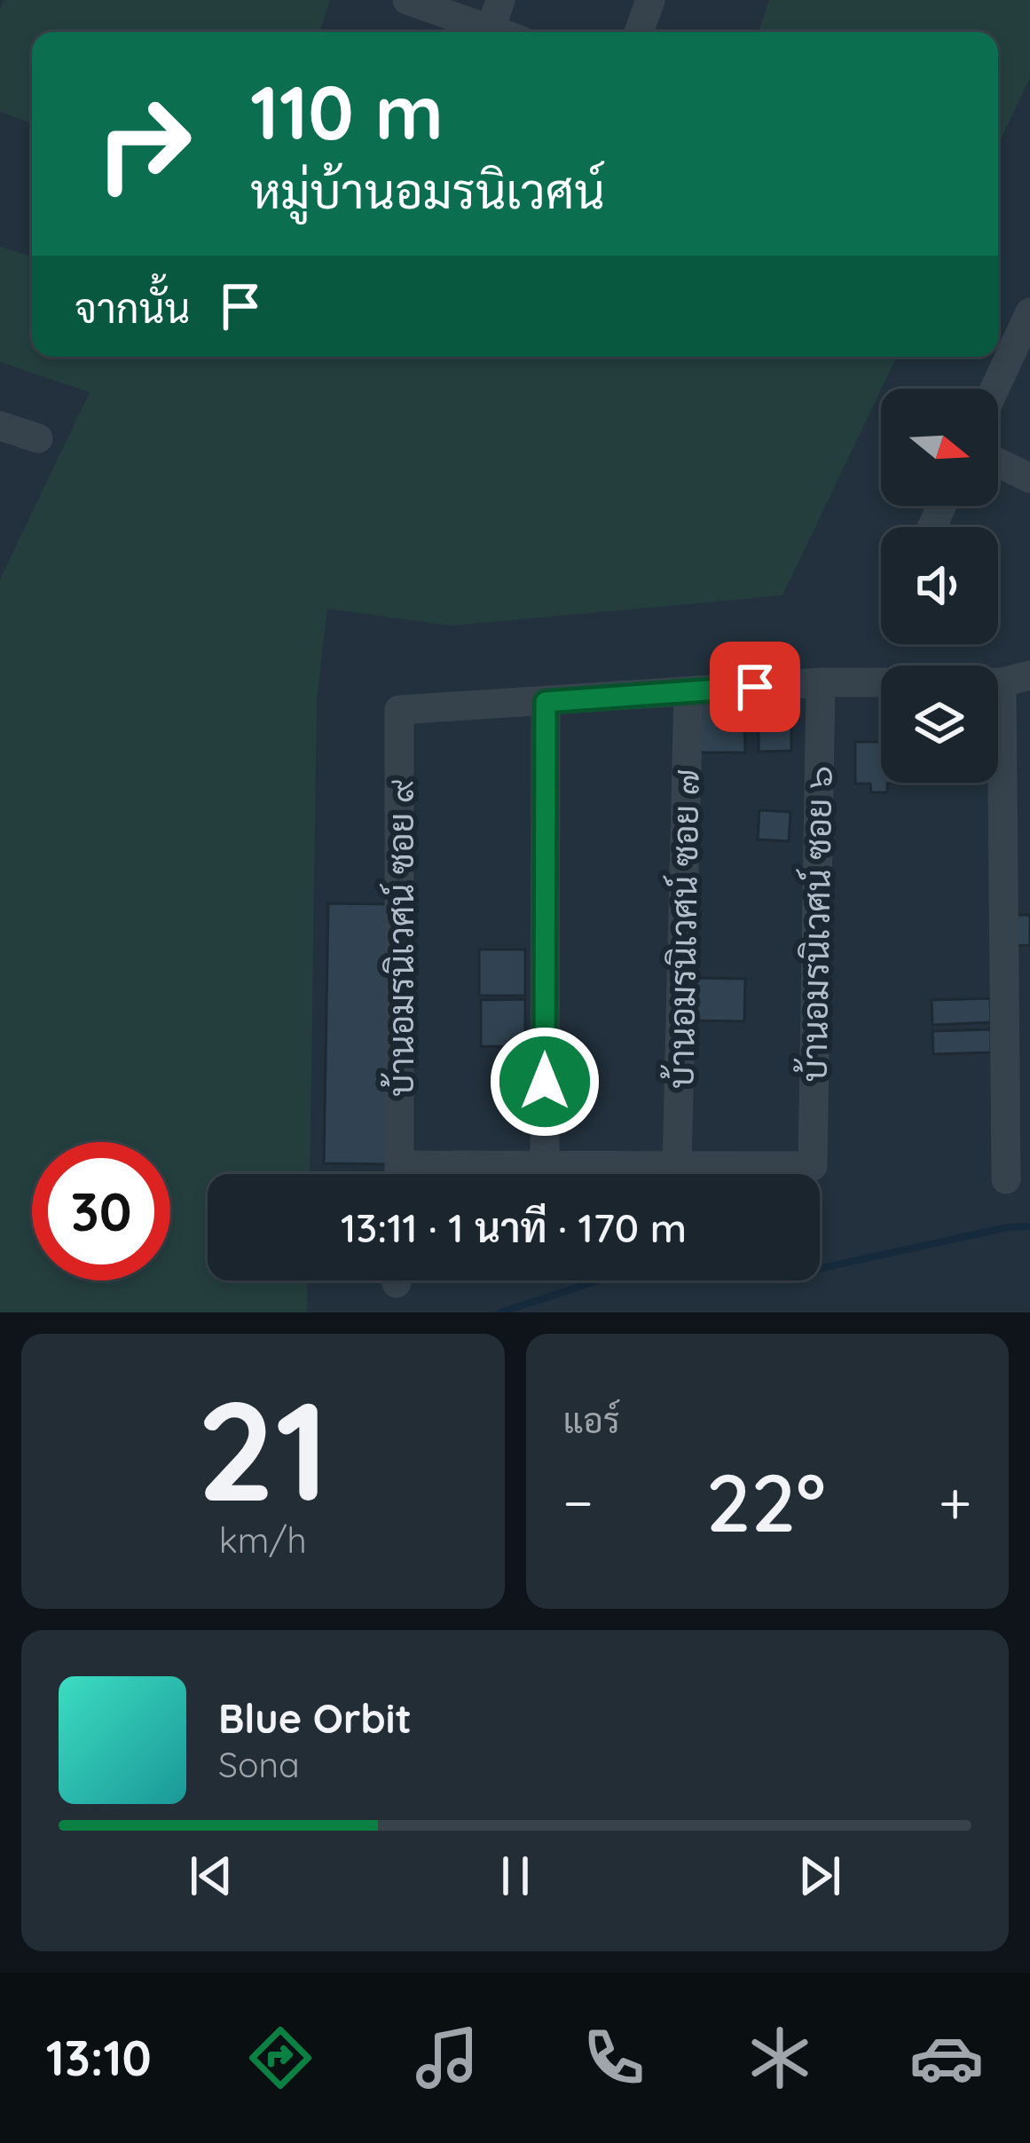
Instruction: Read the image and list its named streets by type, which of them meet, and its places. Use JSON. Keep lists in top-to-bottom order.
{
  "streets": {
    "street": ["บ้านอมรนิเวศน์ ซอย ๖", "บ้านอมรนิเวศน์ ซอย ๗", "บ้านอมรนิเวศน์ ซอย ๙"]
  },
  "crossings": [
    ["บ้านอมรนิเวศน์ ซอย ๖", "บ้านอมรนิเวศน์ ซอย ๗"]
  ],
  "north": "right",
  "page": {
    "turn": ["110 m", "หมู่บ้านอมรนิเวศน์"],
    "then": "จากนั้น",
    "limit": "30",
    "trip": "13:11 · 1 นาที · 170 m",
    "tile": [
      ["21", "km/h"],
      "แอร์"
    ],
    "heat": ["−", "22°", "+"],
    "song": ["Blue Orbit", "Sona"],
    "tabs": "13:10"
  }
}
